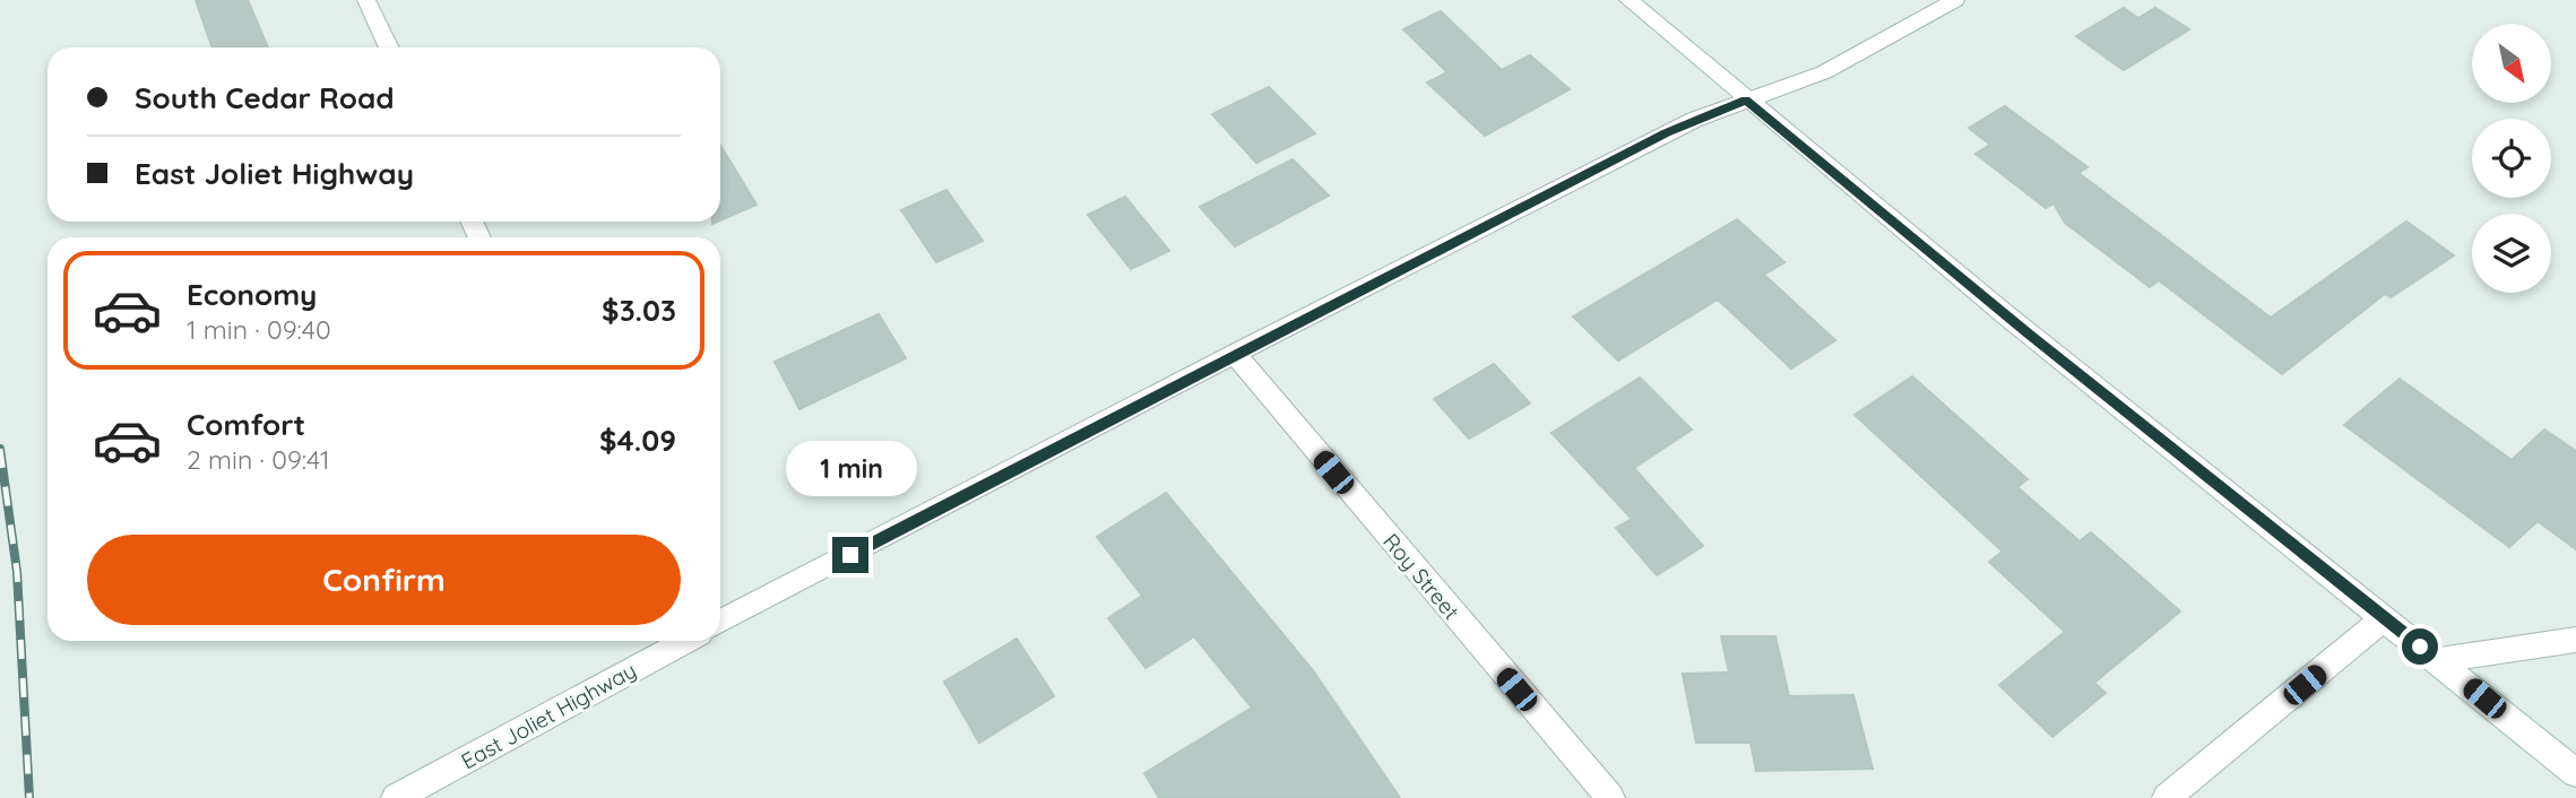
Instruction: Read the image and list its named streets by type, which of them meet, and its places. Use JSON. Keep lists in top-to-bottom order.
{
  "streets": {
    "street": ["Roy Street", "East Joliet Highway"]
  },
  "north": "bottom right",
  "page": {
    "banner": ["South Cedar Road", "East Joliet Highway"],
    "list": [
      {
        "name": "Economy",
        "note": "1 min · 09:40",
        "value": "$3.03"
      },
      {
        "name": "Comfort",
        "note": "2 min · 09:41",
        "value": "$4.09"
      }
    ],
    "bubble": "1 min",
    "buttons": "Confirm"
  }
}
